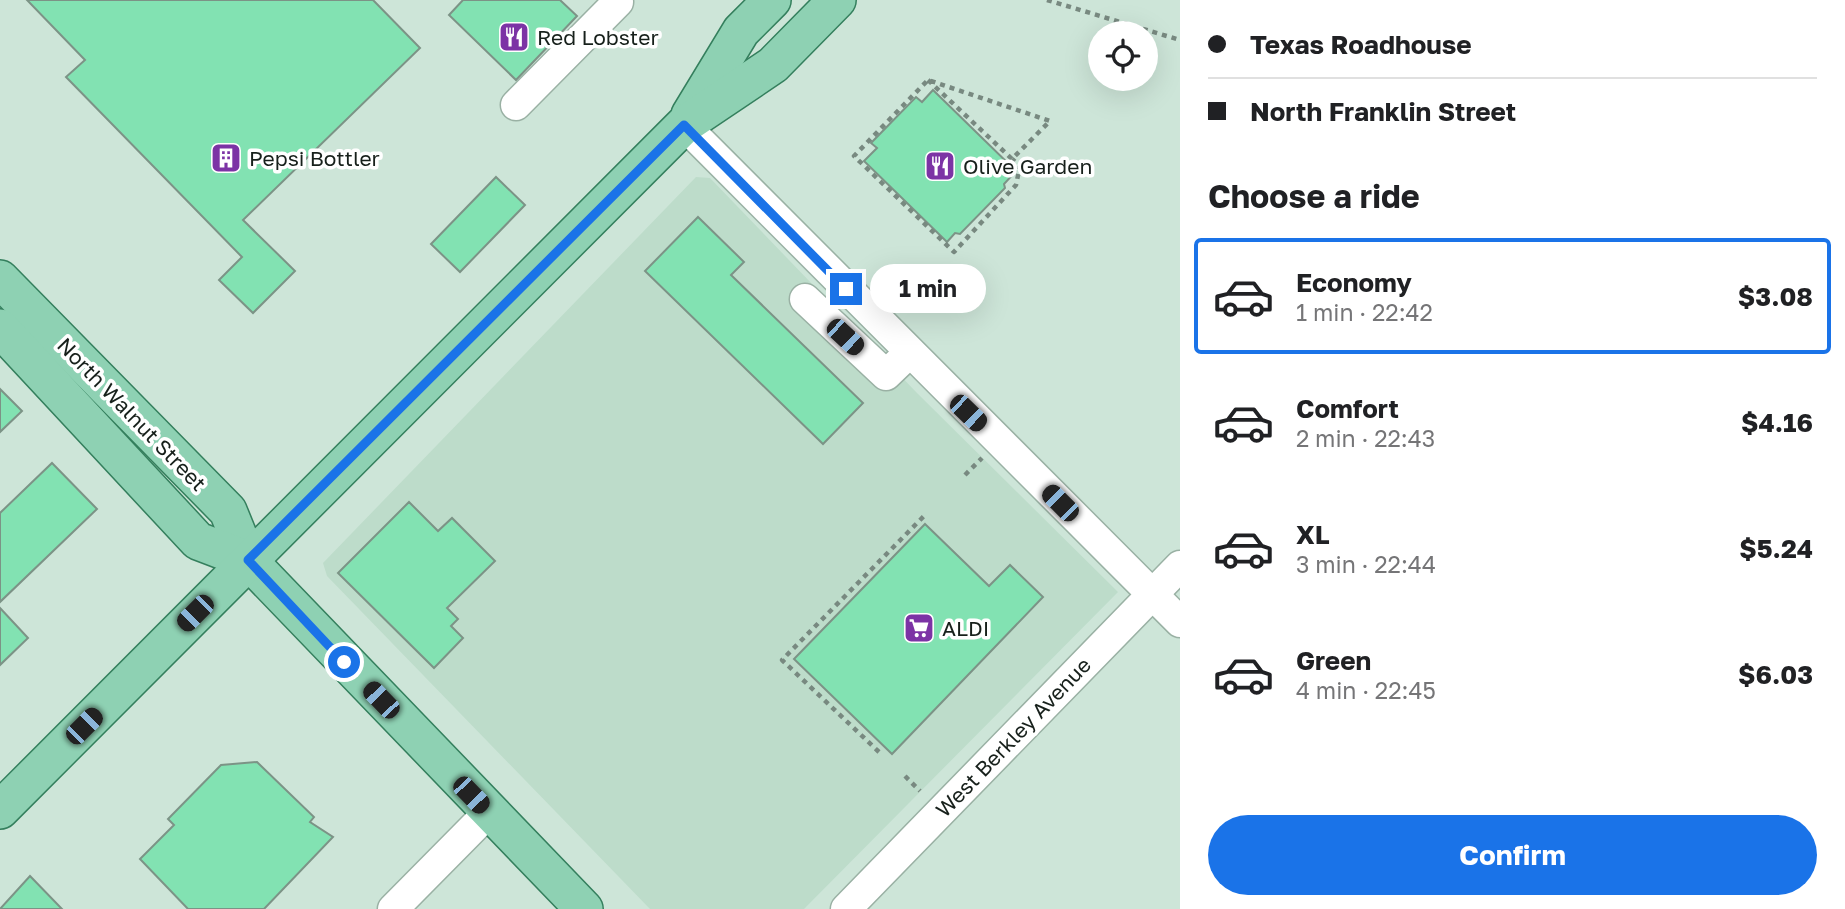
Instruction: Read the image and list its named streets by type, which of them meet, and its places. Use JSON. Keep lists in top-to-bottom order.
{
  "streets": {
    "main road": ["North Walnut Street"],
    "street": ["West Berkley Avenue"]
  },
  "places": {
    "restaurant": ["Red Lobster", "Olive Garden"],
    "building": ["Pepsi Bottler"],
    "supermarket": ["ALDI"]
  },
  "page": {
    "banner": ["Texas Roadhouse", "North Franklin Street"],
    "heading": "Choose a ride",
    "list": [
      {
        "name": "Economy",
        "note": "1 min · 22:42",
        "value": "$3.08"
      },
      {
        "name": "Comfort",
        "note": "2 min · 22:43",
        "value": "$4.16"
      },
      {
        "name": "XL",
        "note": "3 min · 22:44",
        "value": "$5.24"
      },
      {
        "name": "Green",
        "note": "4 min · 22:45",
        "value": "$6.03"
      }
    ],
    "bubble": "1 min",
    "buttons": "Confirm"
  }
}
